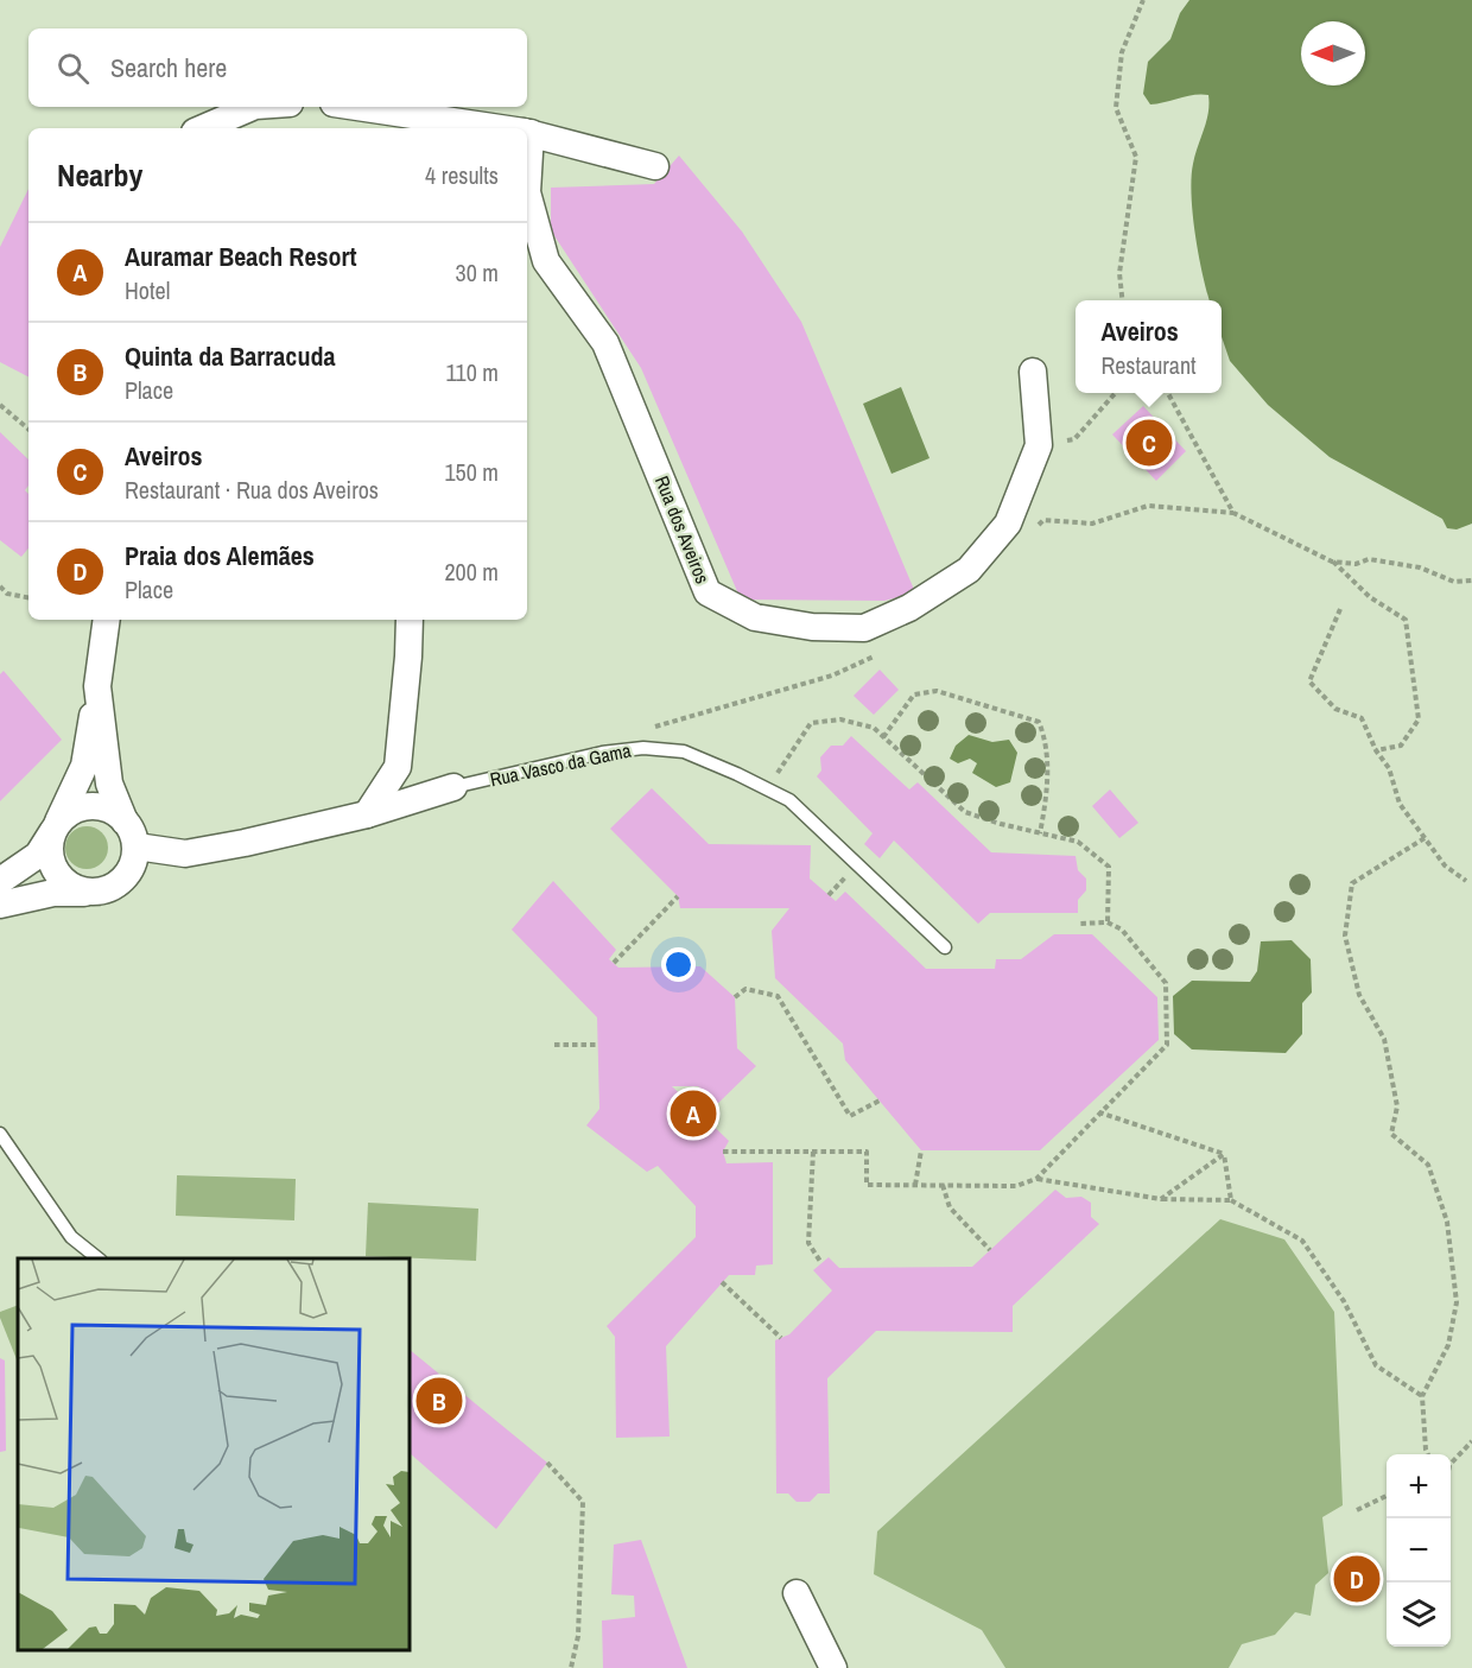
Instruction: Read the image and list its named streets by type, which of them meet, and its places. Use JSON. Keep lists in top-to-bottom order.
{
  "streets": {
    "street": ["Rua dos Aveiros", "Rua Vasco da Gama"]
  },
  "north": "left",
  "page": {
    "search": "Search here",
    "heading": ["Nearby", "4 results"],
    "list": [
      {
        "mark": "A",
        "name": "Auramar Beach Resort",
        "note": "Hotel",
        "value": "30 m"
      },
      {
        "mark": "B",
        "name": "Quinta da Barracuda",
        "note": "Place",
        "value": "110 m"
      },
      {
        "mark": "C",
        "name": "Aveiros",
        "note": "Restaurant · Rua dos Aveiros",
        "value": "150 m"
      },
      {
        "mark": "D",
        "name": "Praia dos Alemães",
        "note": "Place",
        "value": "200 m"
      }
    ],
    "popup": ["Aveiros", "Restaurant"],
    "pins": [
      "C",
      "A",
      "B",
      "D"
    ],
    "map_buttons": ["+", "−"]
  }
}
